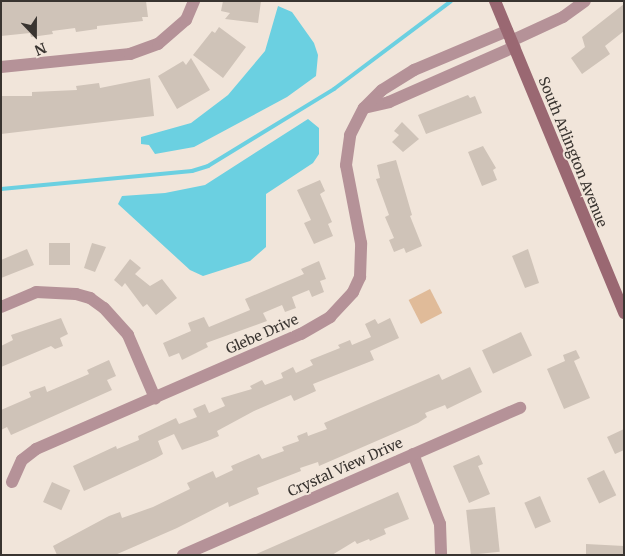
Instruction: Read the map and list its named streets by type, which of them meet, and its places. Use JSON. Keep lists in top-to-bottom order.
{
  "streets": {
    "main road": ["South Arlington Avenue"],
    "street": ["Glebe Drive", "Crystal View Drive"]
  },
  "crossings": [
    ["South Arlington Avenue", "Glebe Drive"]
  ],
  "north": "bottom"
}
